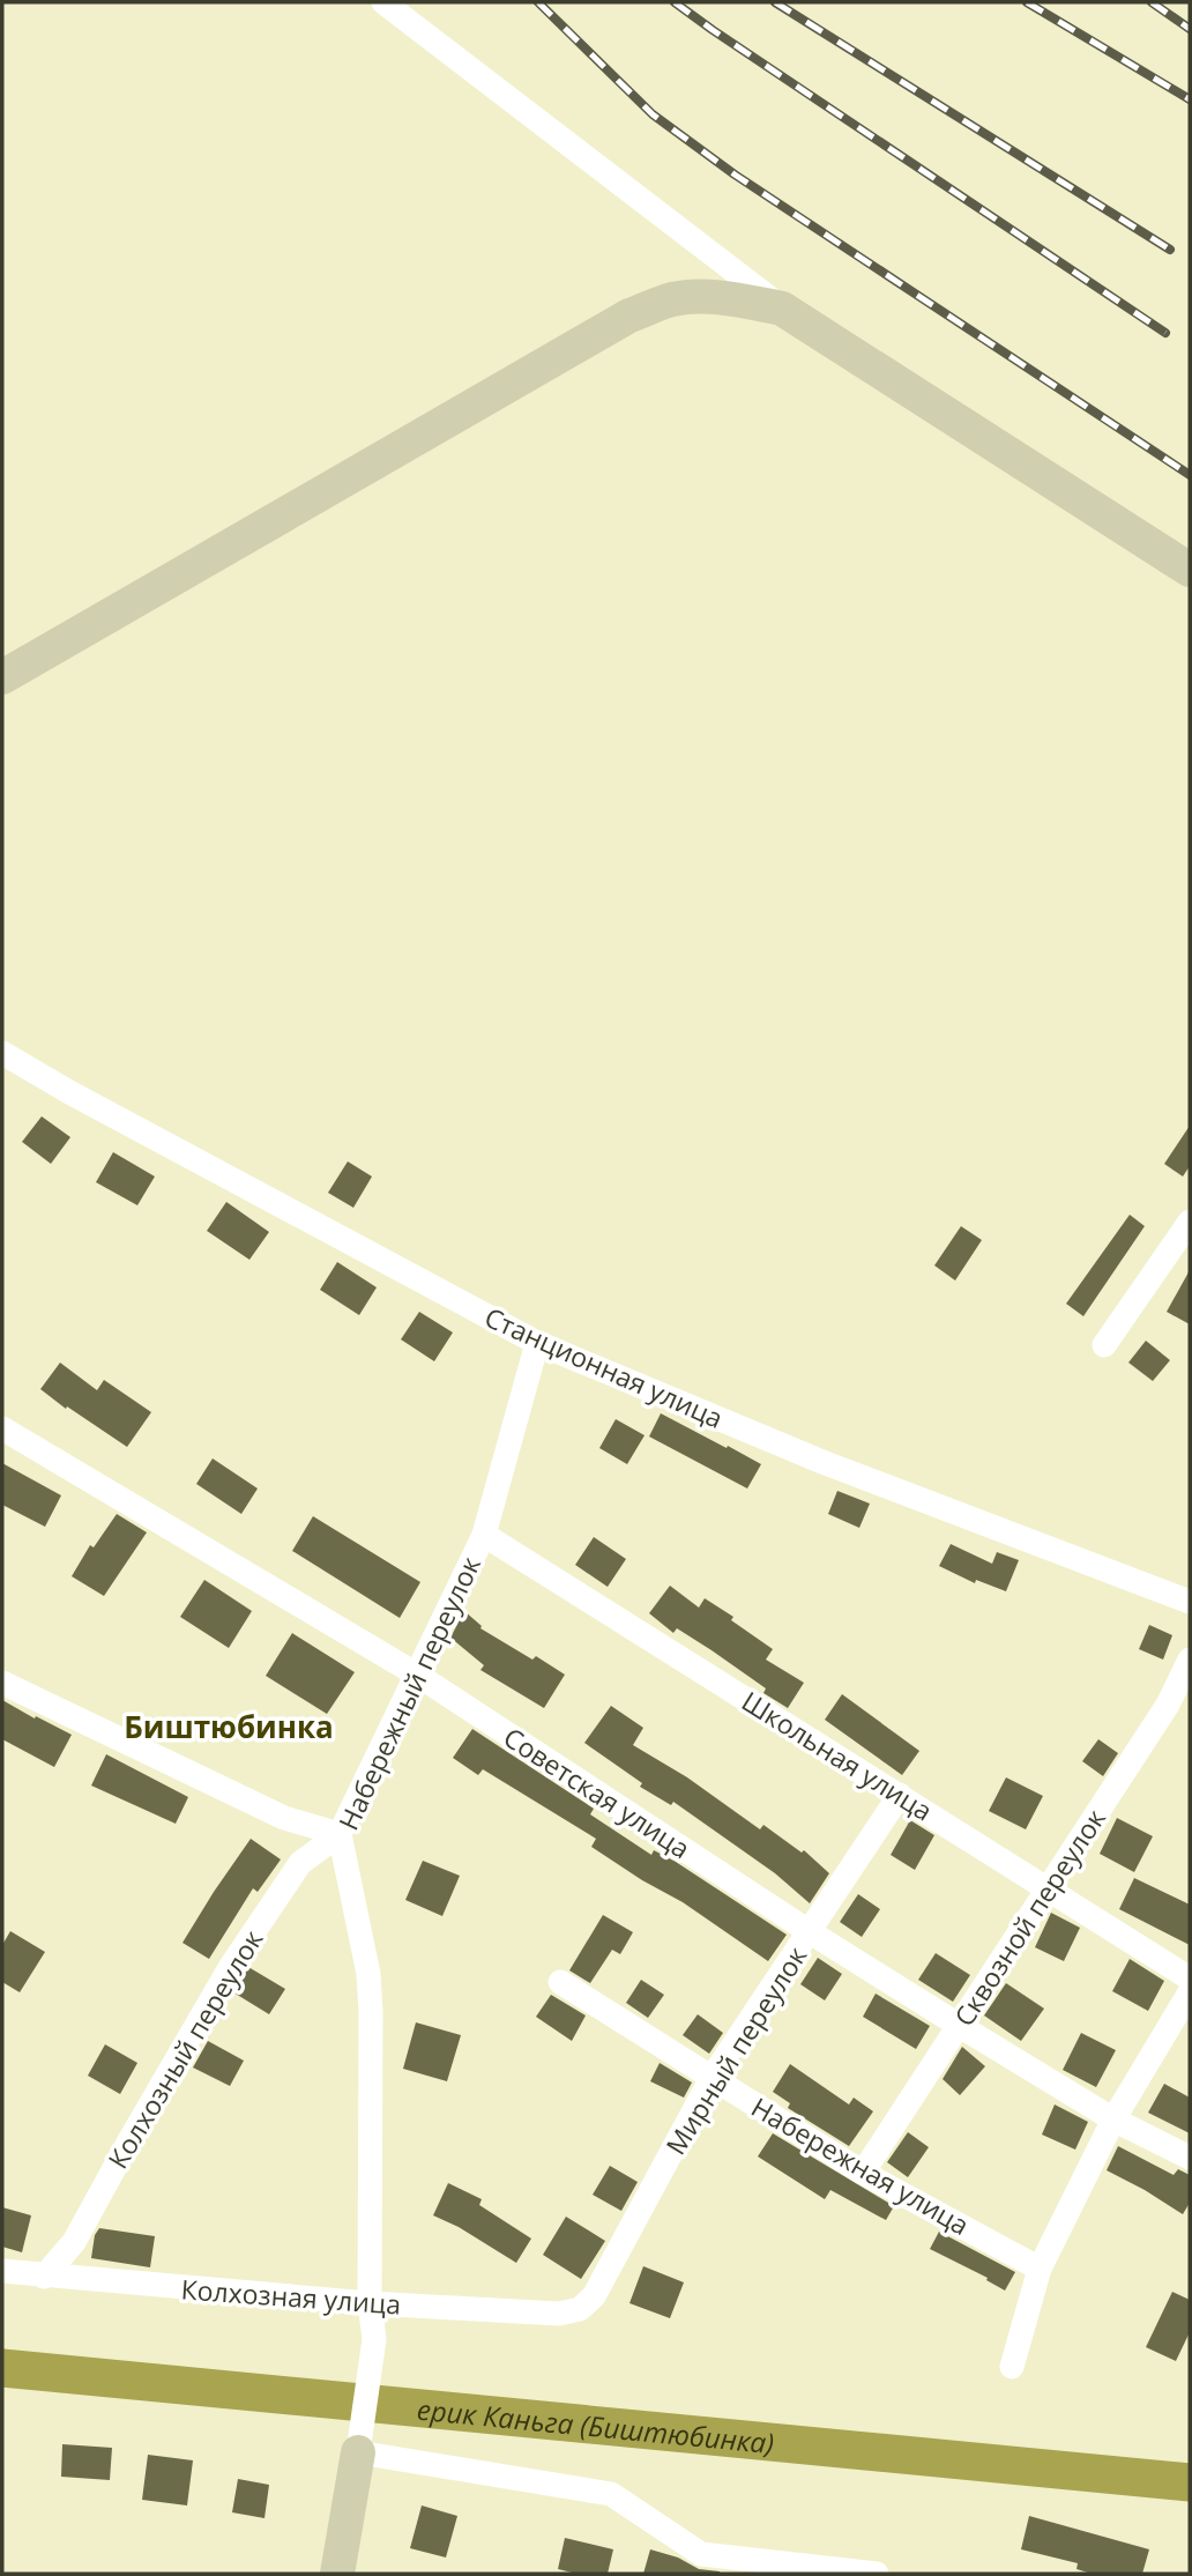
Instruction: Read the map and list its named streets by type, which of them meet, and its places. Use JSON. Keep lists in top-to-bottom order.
{
  "streets": {
    "street": [
      "Станционная улица",
      "Набережный переулок",
      "Школьная улица",
      "Советская улица",
      "Сквозной переулок",
      "Колхозный переулок",
      "Мирный переулок",
      "Набережная улица",
      "Колхозная улица"
    ]
  },
  "crossings": [
    ["Станционная улица", "Набережный переулок"],
    ["Набережный переулок", "Школьная улица"],
    ["Набережный переулок", "Советская улица"],
    ["Набережный переулок", "Колхозный переулок"],
    ["Набережный переулок", "Колхозная улица"],
    ["Школьная улица", "Сквозной переулок"],
    ["Школьная улица", "Мирный переулок"],
    ["Советская улица", "Сквозной переулок"],
    ["Советская улица", "Мирный переулок"],
    ["Сквозной переулок", "Набережная улица"],
    ["Колхозный переулок", "Колхозная улица"],
    ["Мирный переулок", "Набережная улица"],
    ["Мирный переулок", "Колхозная улица"]
  ],
  "districts": ["Биштюбинка"],
  "water": ["ерик Каньга (Биштюбинка)"]
}
